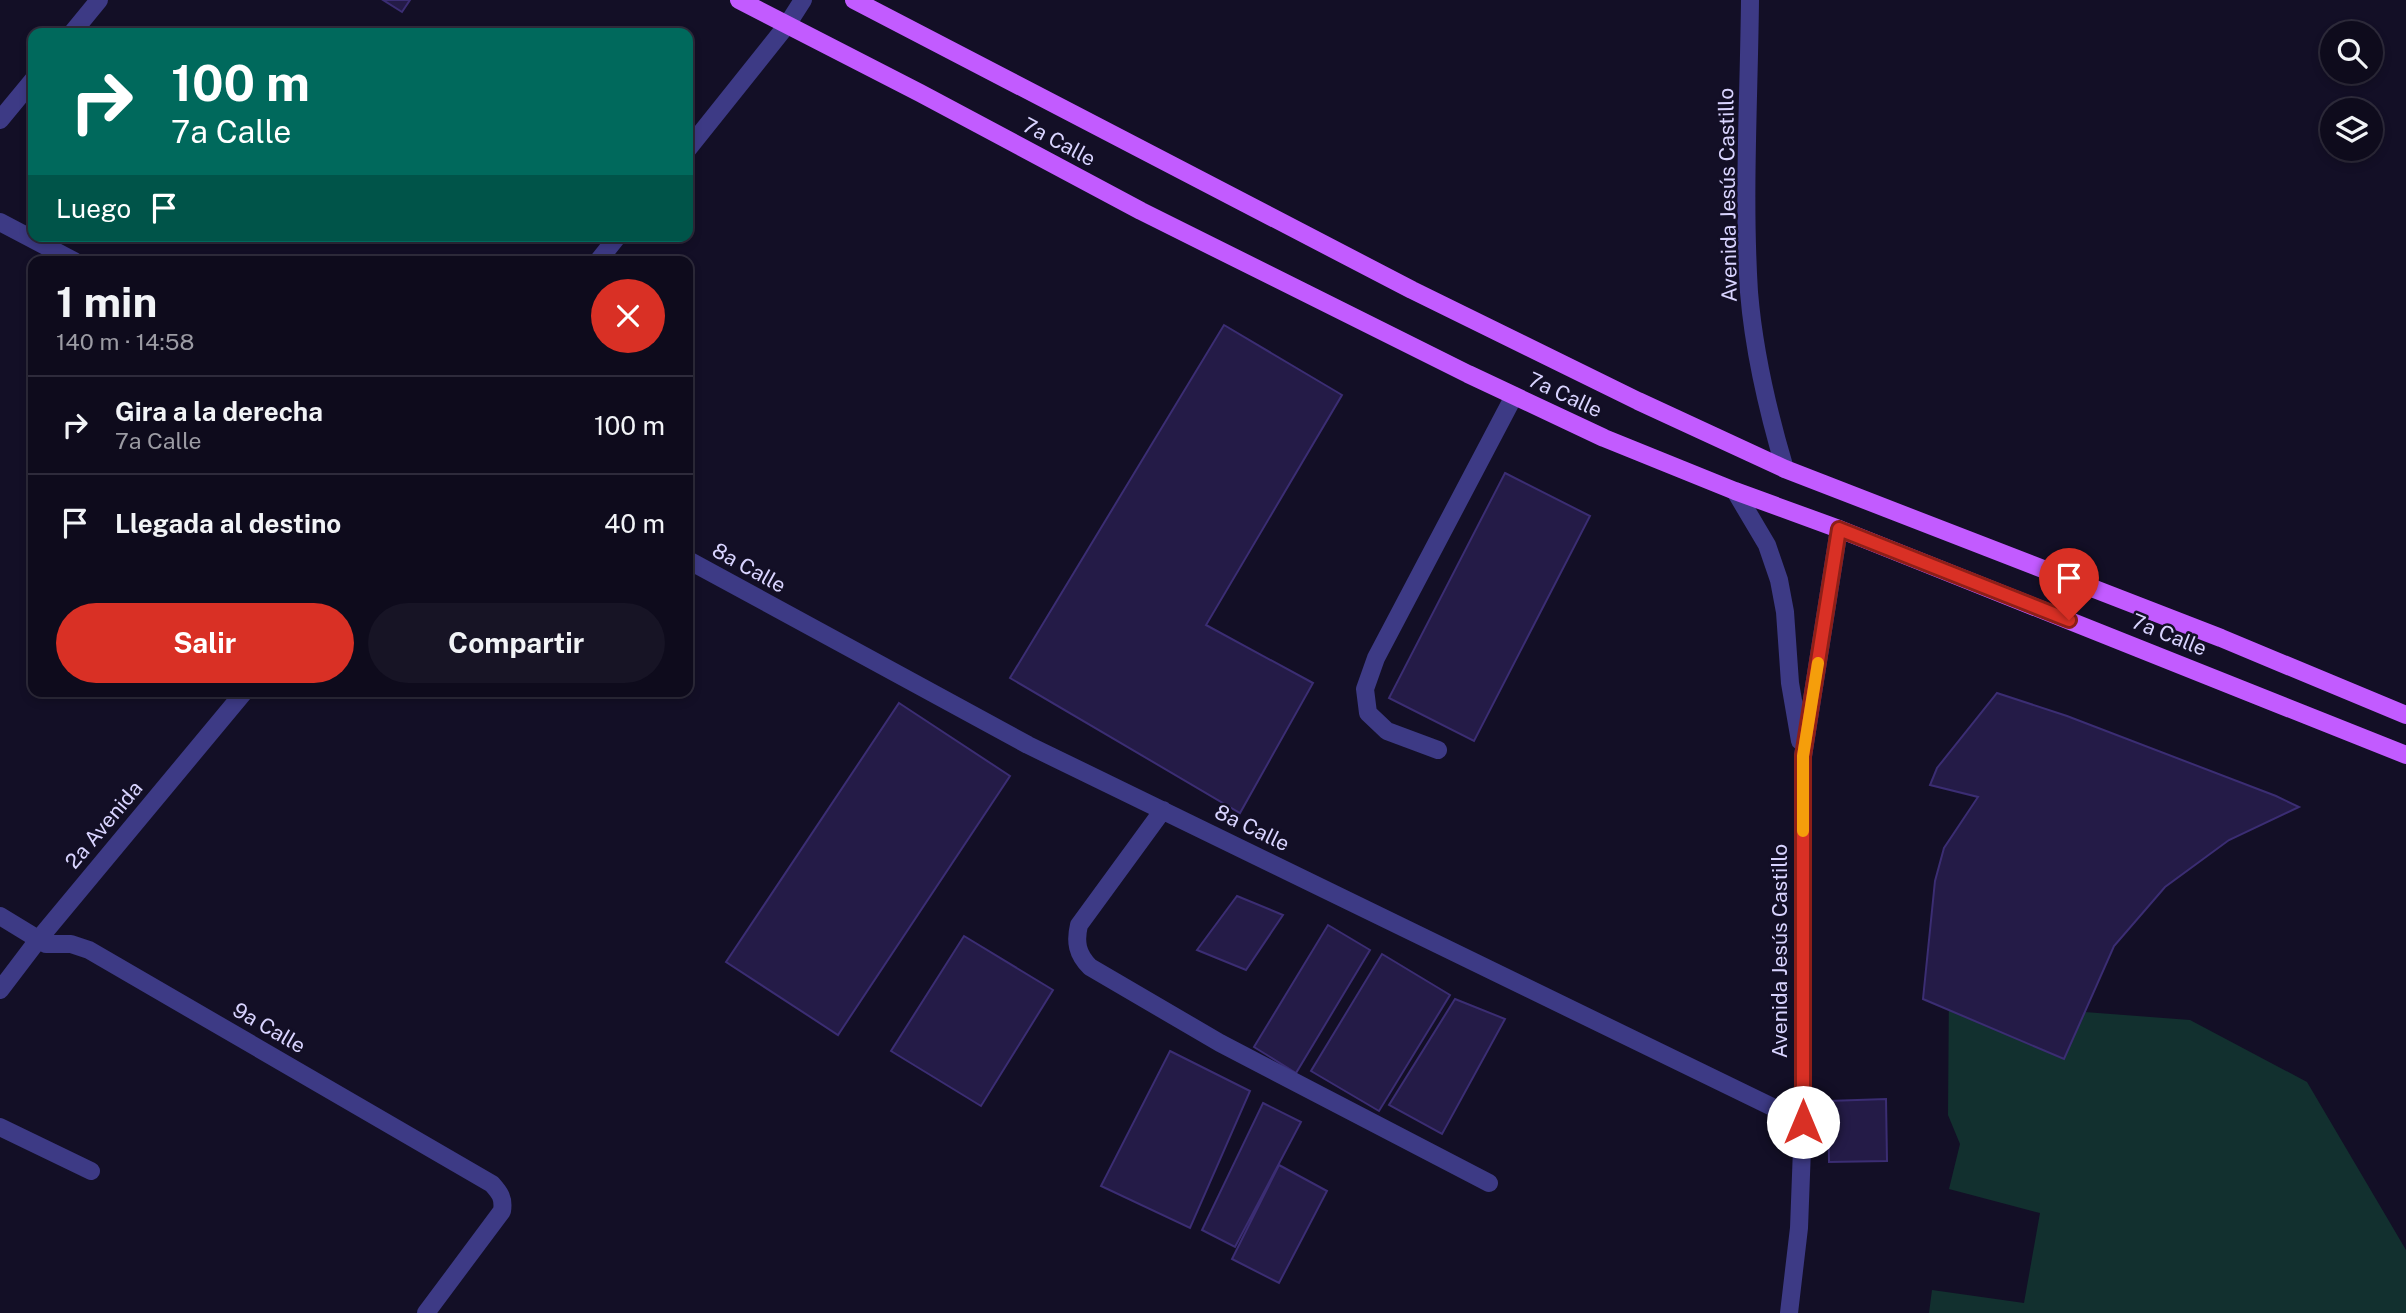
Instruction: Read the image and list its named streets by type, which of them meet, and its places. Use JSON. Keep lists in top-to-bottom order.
{
  "streets": {
    "main road": ["7a Calle"],
    "street": [
      "Avenida Jesús Castillo",
      "8a Calle",
      "2a Avenida",
      "9a Calle"
    ]
  },
  "crossings": [
    ["7a Calle", "Avenida Jesús Castillo"],
    ["Avenida Jesús Castillo", "8a Calle"],
    ["2a Avenida", "9a Calle"]
  ],
  "page": {
    "turn": ["100 m", "7a Calle"],
    "then": "Luego",
    "heading": ["1 min", "140 m · 14:58"],
    "list": [
      {
        "name": "Gira a la derecha",
        "note": "7a Calle",
        "value": "100 m"
      },
      {
        "name": "Llegada al destino",
        "value": "40 m"
      }
    ],
    "buttons": ["Salir", "Compartir"]
  }
}
